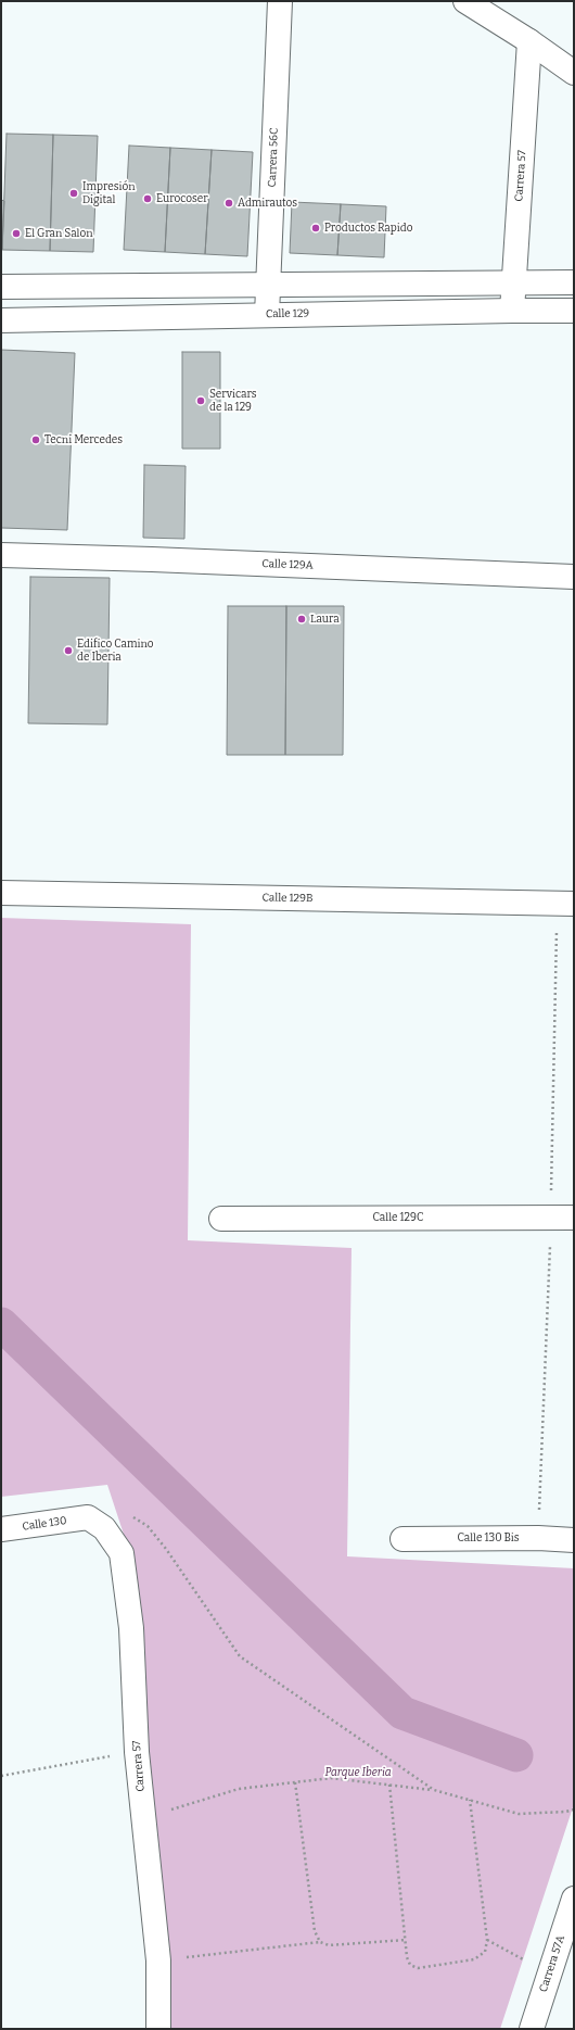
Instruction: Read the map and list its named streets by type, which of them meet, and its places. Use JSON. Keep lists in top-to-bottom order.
{
  "streets": {
    "street": [
      "Carrera 56C",
      "Carrera 57",
      "Calle 129",
      "Calle 129A",
      "Calle 129B",
      "Calle 129C",
      "Calle 130",
      "Calle 130 Bis",
      "Carrera 57A"
    ]
  },
  "crossings": [
    ["Carrera 56C", "Calle 129"],
    ["Carrera 57", "Calle 129"],
    ["Carrera 57", "Calle 130"]
  ],
  "parks": ["Parque Iberia"],
  "places": [
    "Impresión Digital",
    "Eurocoser",
    "Admirautos",
    "Productos Rapido",
    "El Gran Salon",
    "Servicars de la 129",
    "Tecni Mercedes",
    "Laura",
    "Edifico Camino de Iberia"
  ]
}
